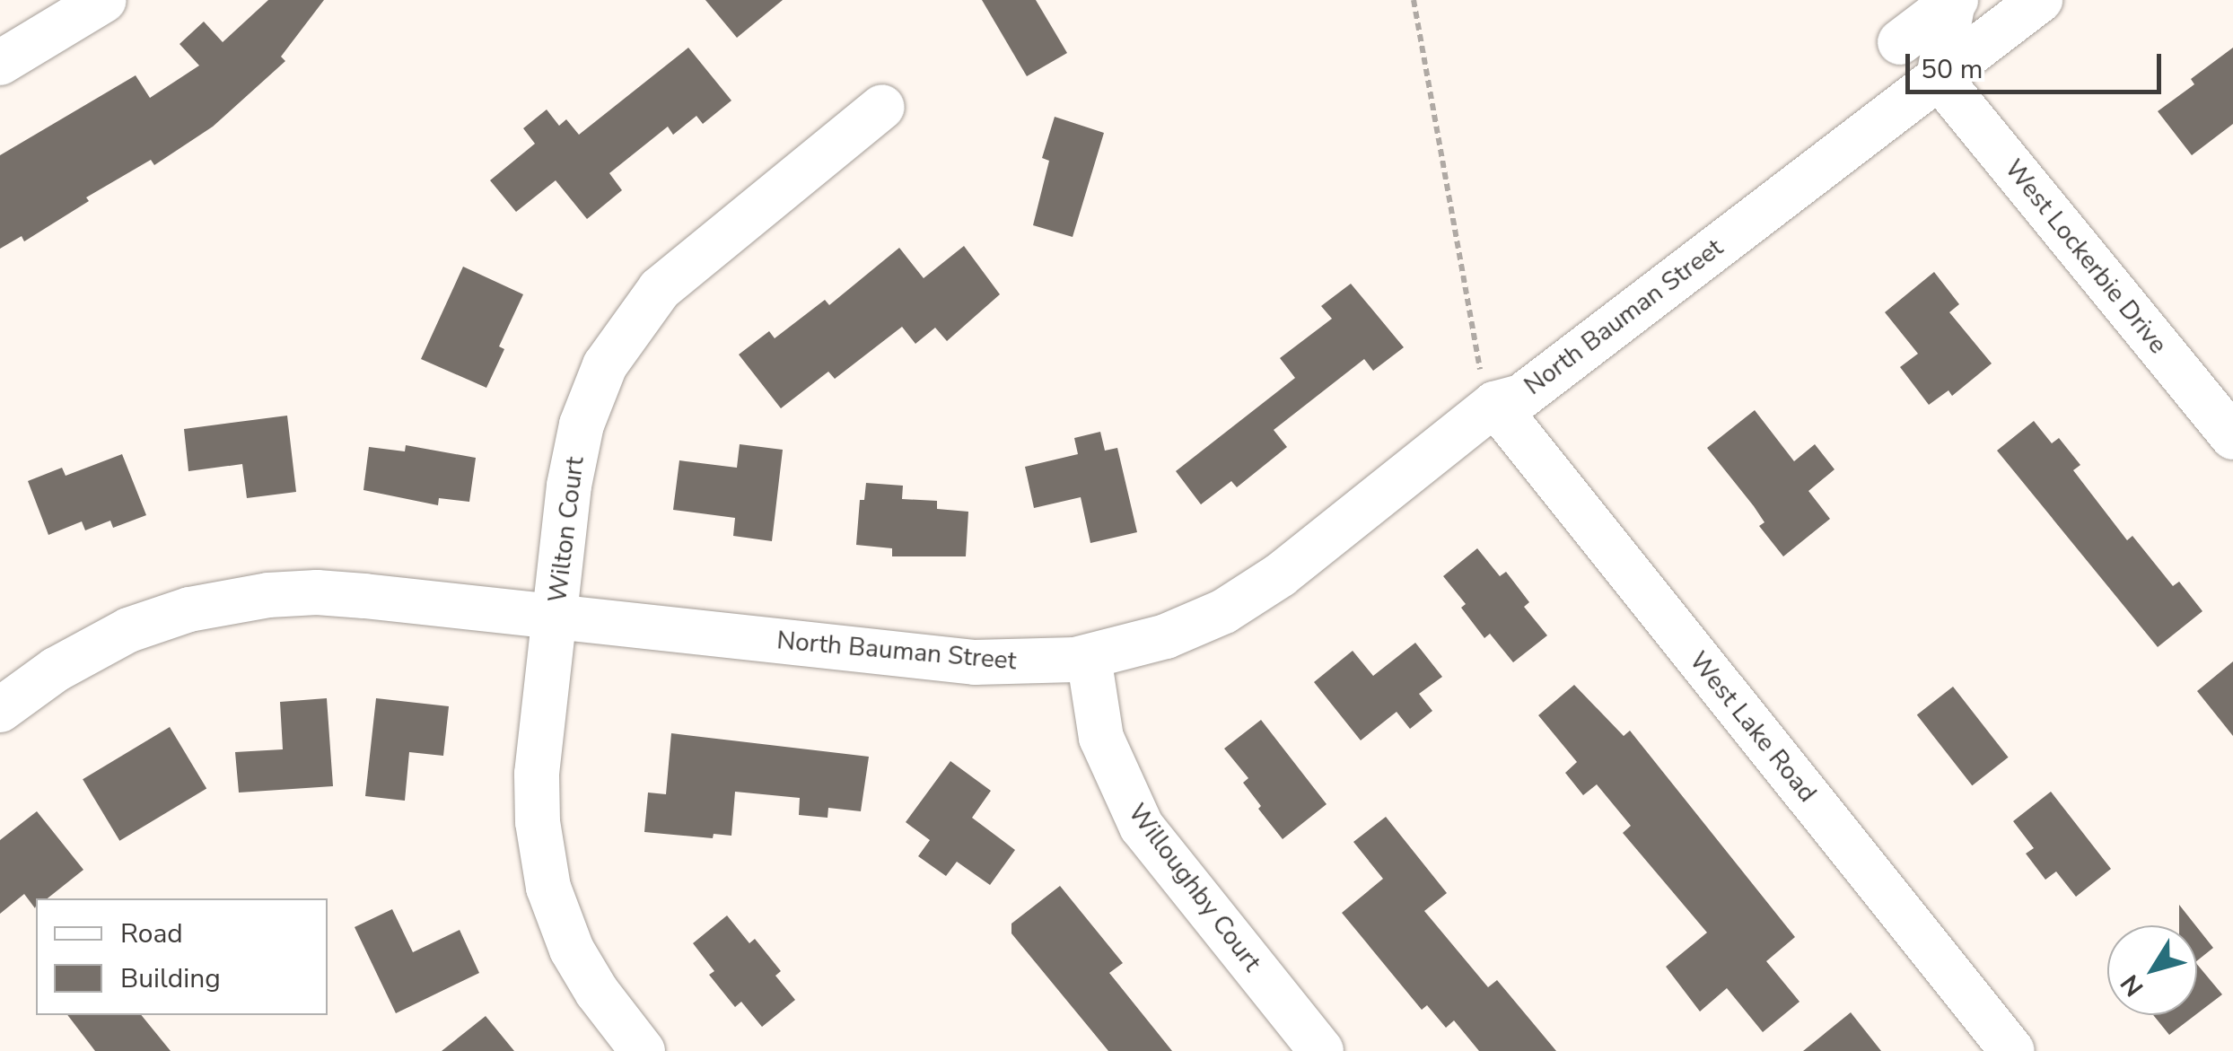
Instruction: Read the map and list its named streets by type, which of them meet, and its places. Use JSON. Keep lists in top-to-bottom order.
{
  "streets": {
    "street": [
      "West Lockerbie Drive",
      "North Bauman Street",
      "Wilton Court",
      "West Lake Road",
      "Willoughby Court"
    ]
  },
  "crossings": [
    ["West Lockerbie Drive", "North Bauman Street"],
    ["North Bauman Street", "Wilton Court"],
    ["North Bauman Street", "West Lake Road"],
    ["North Bauman Street", "Willoughby Court"]
  ],
  "legend": ["Road", "Building"],
  "scale_bar": "50 m",
  "north": "bottom left"
}
